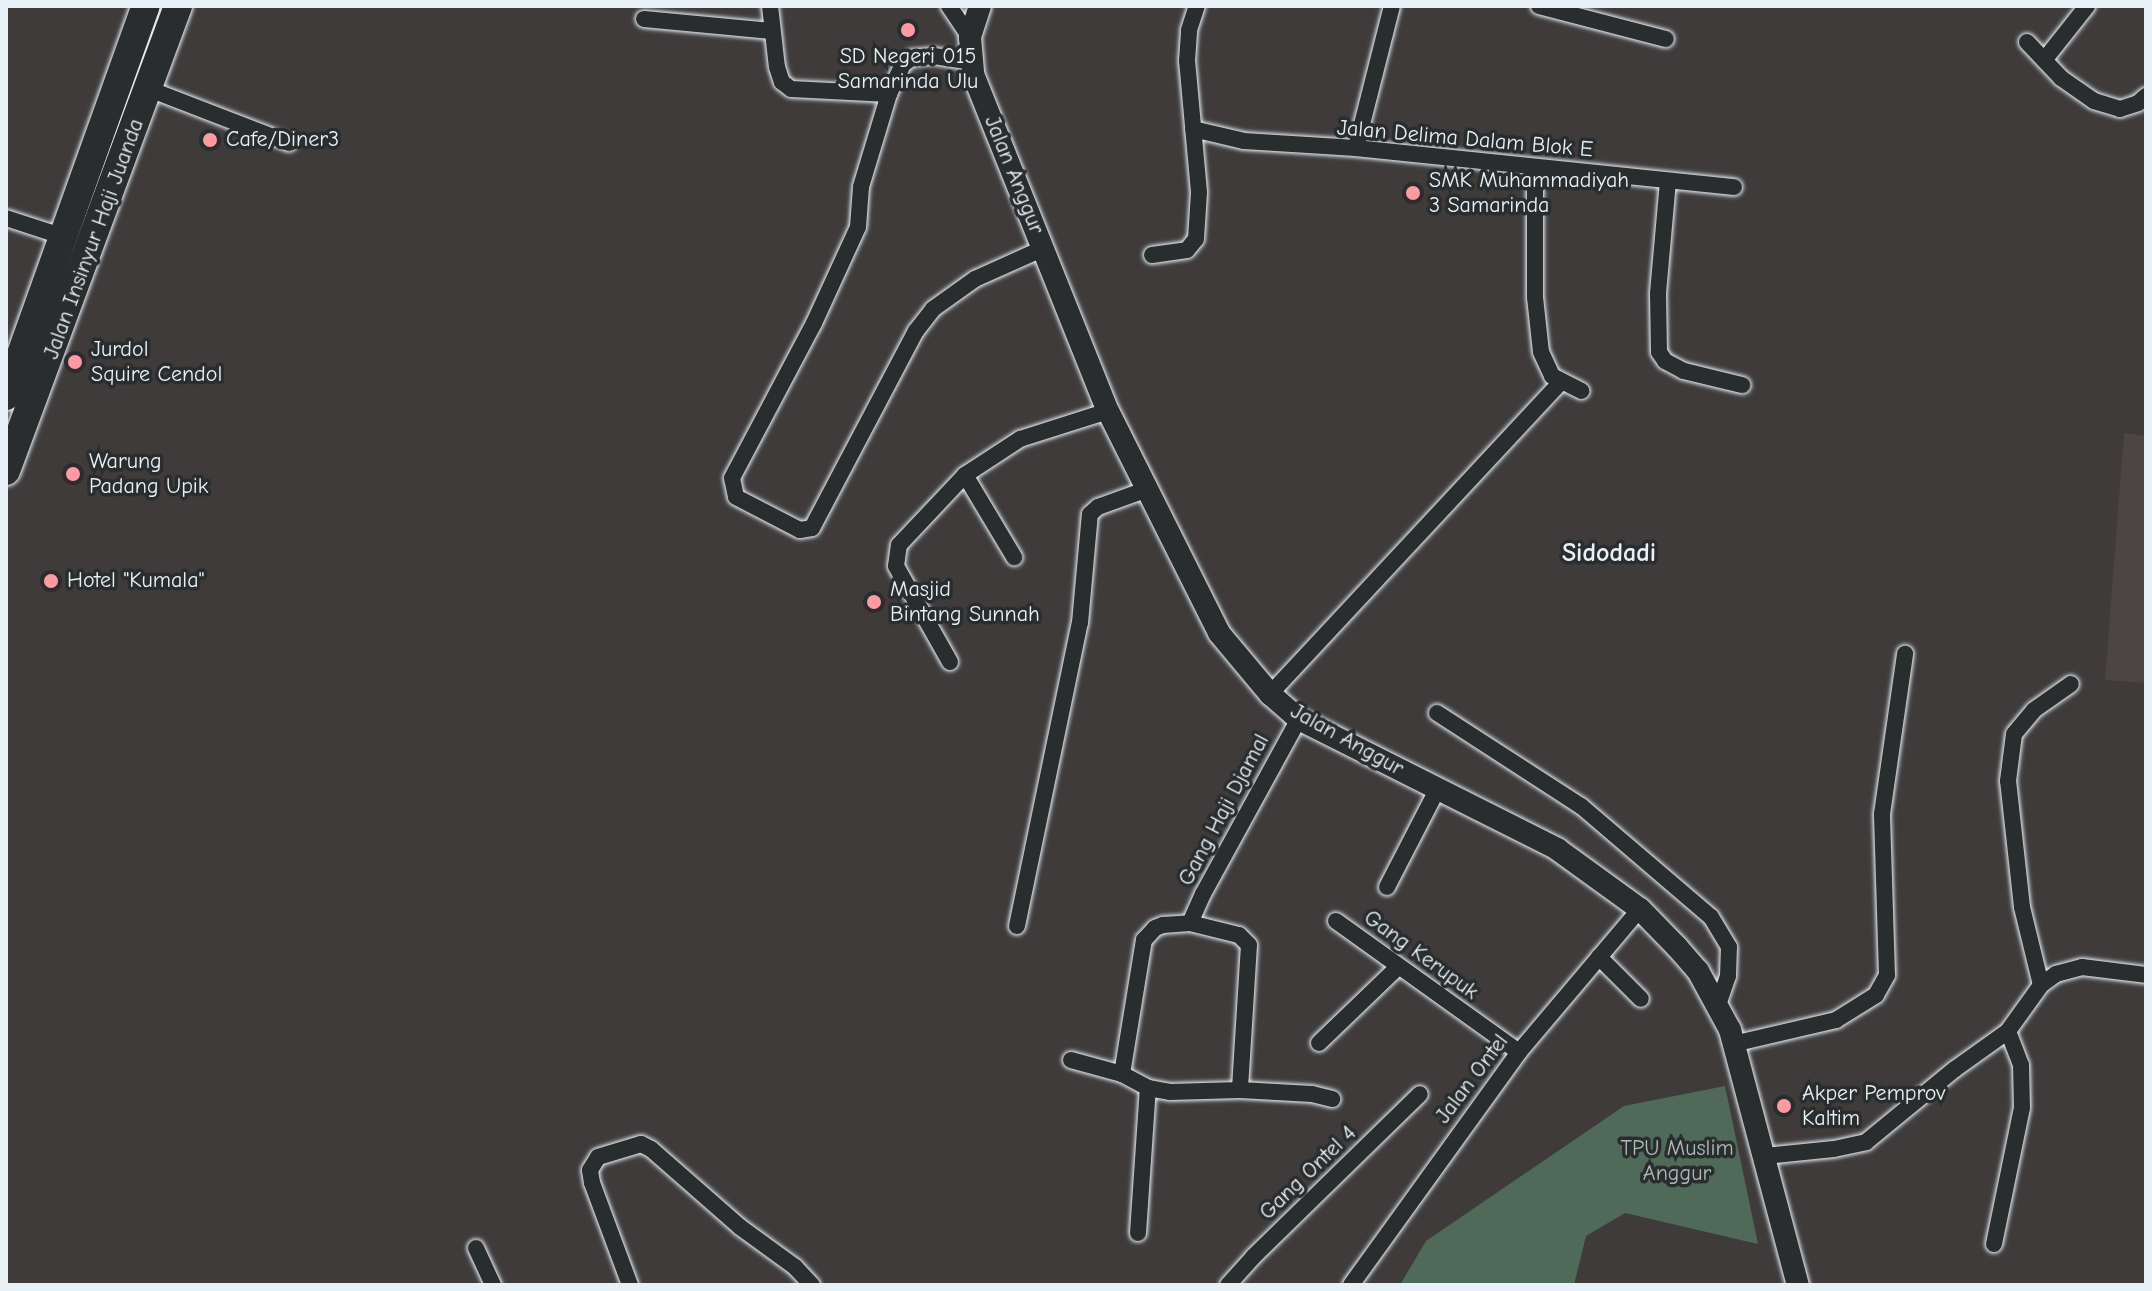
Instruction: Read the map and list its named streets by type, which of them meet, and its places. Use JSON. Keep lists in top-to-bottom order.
{
  "streets": {
    "highway": ["Jalan Insinyur Haji Juanda"],
    "street": [
      "Jalan Delima Dalam Blok E",
      "Jalan Anggur",
      "Gang Haji Djamal",
      "Gang Kerupuk",
      "Jalan Ontel",
      "Gang Ontel 4"
    ]
  },
  "crossings": [
    ["Jalan Anggur", "Gang Haji Djamal"],
    ["Jalan Anggur", "Jalan Ontel"],
    ["Gang Kerupuk", "Jalan Ontel"]
  ],
  "districts": ["Sidodadi"],
  "parks": ["TPU Muslim Anggur"],
  "places": [
    "SD Negeri 015 Samarinda Ulu",
    "Cafe/Diner3",
    "SMK Muhammadiyah 3 Samarinda",
    "Jurdol Squire Cendol",
    "Warung Padang Upik",
    "Hotel \"Kumala\"",
    "Masjid Bintang Sunnah",
    "Akper Pemprov Kaltim"
  ]
}
